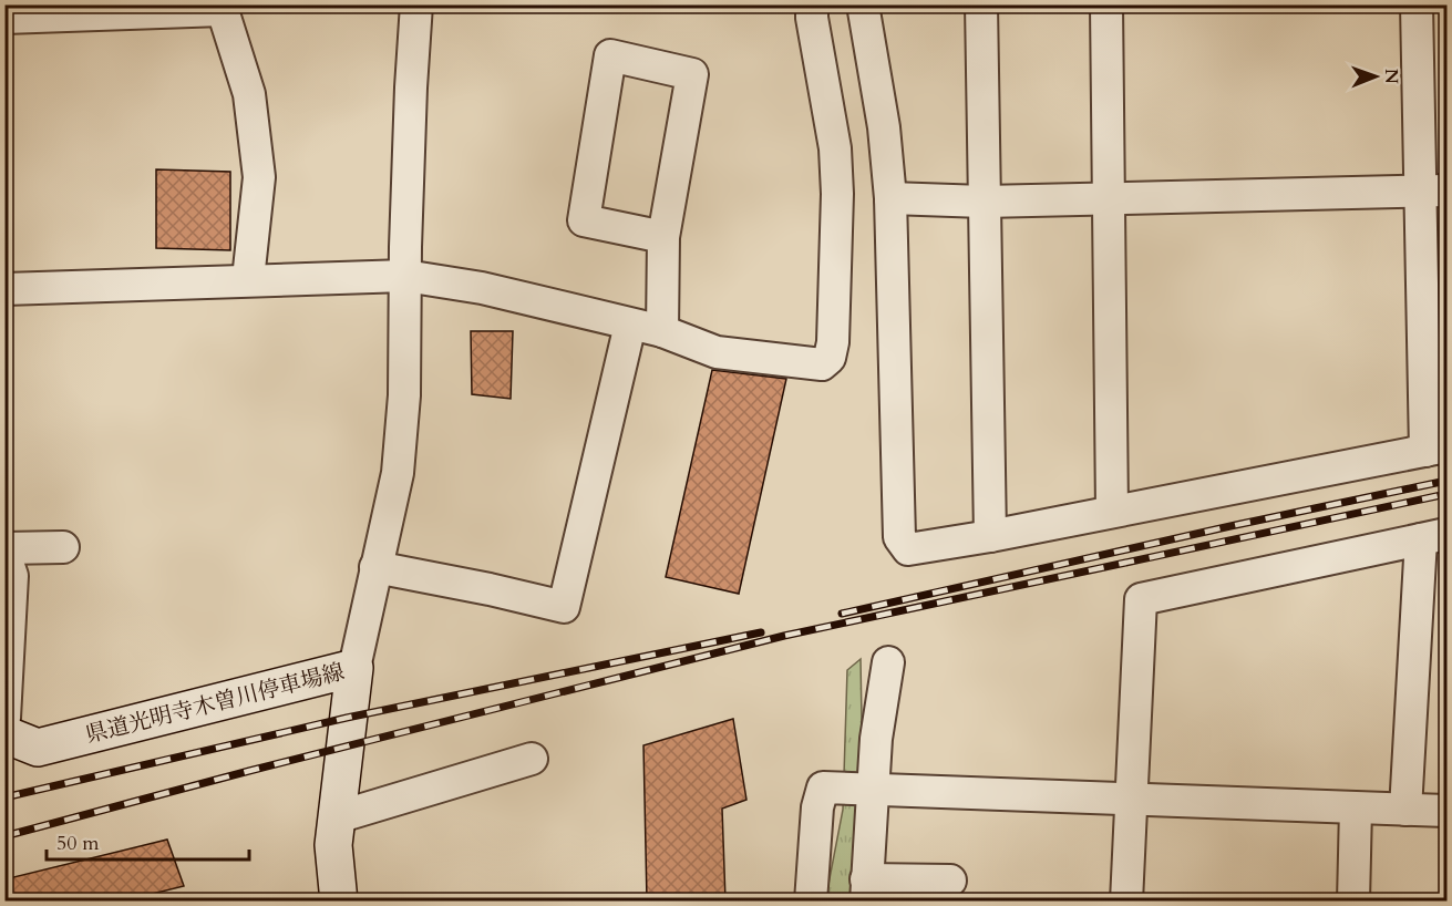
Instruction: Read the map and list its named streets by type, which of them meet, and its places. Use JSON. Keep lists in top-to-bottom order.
{
  "streets": {
    "main road": ["県道光明寺木曽川停車場線"]
  },
  "scale_bar": "50 m",
  "north": "right"
}
